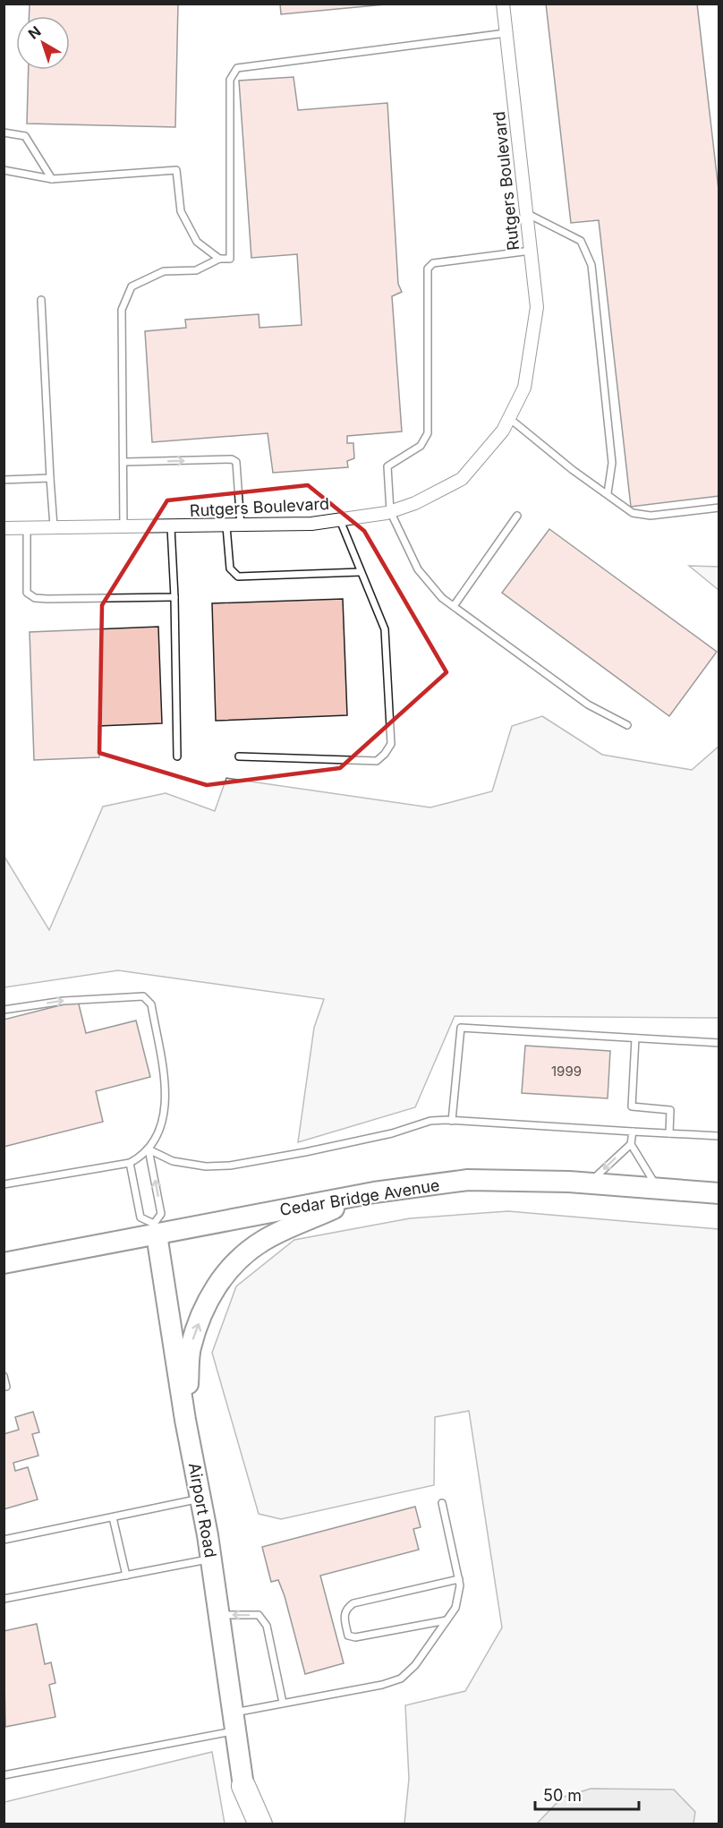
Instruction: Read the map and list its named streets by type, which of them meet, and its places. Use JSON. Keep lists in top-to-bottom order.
{
  "streets": {
    "main road": ["Cedar Bridge Avenue", "Airport Road"],
    "street": ["Rutgers Boulevard"]
  },
  "crossings": [
    ["Cedar Bridge Avenue", "Airport Road"]
  ],
  "house_numbers": ["1999"],
  "scale_bar": "50 m",
  "north": "top left"
}
